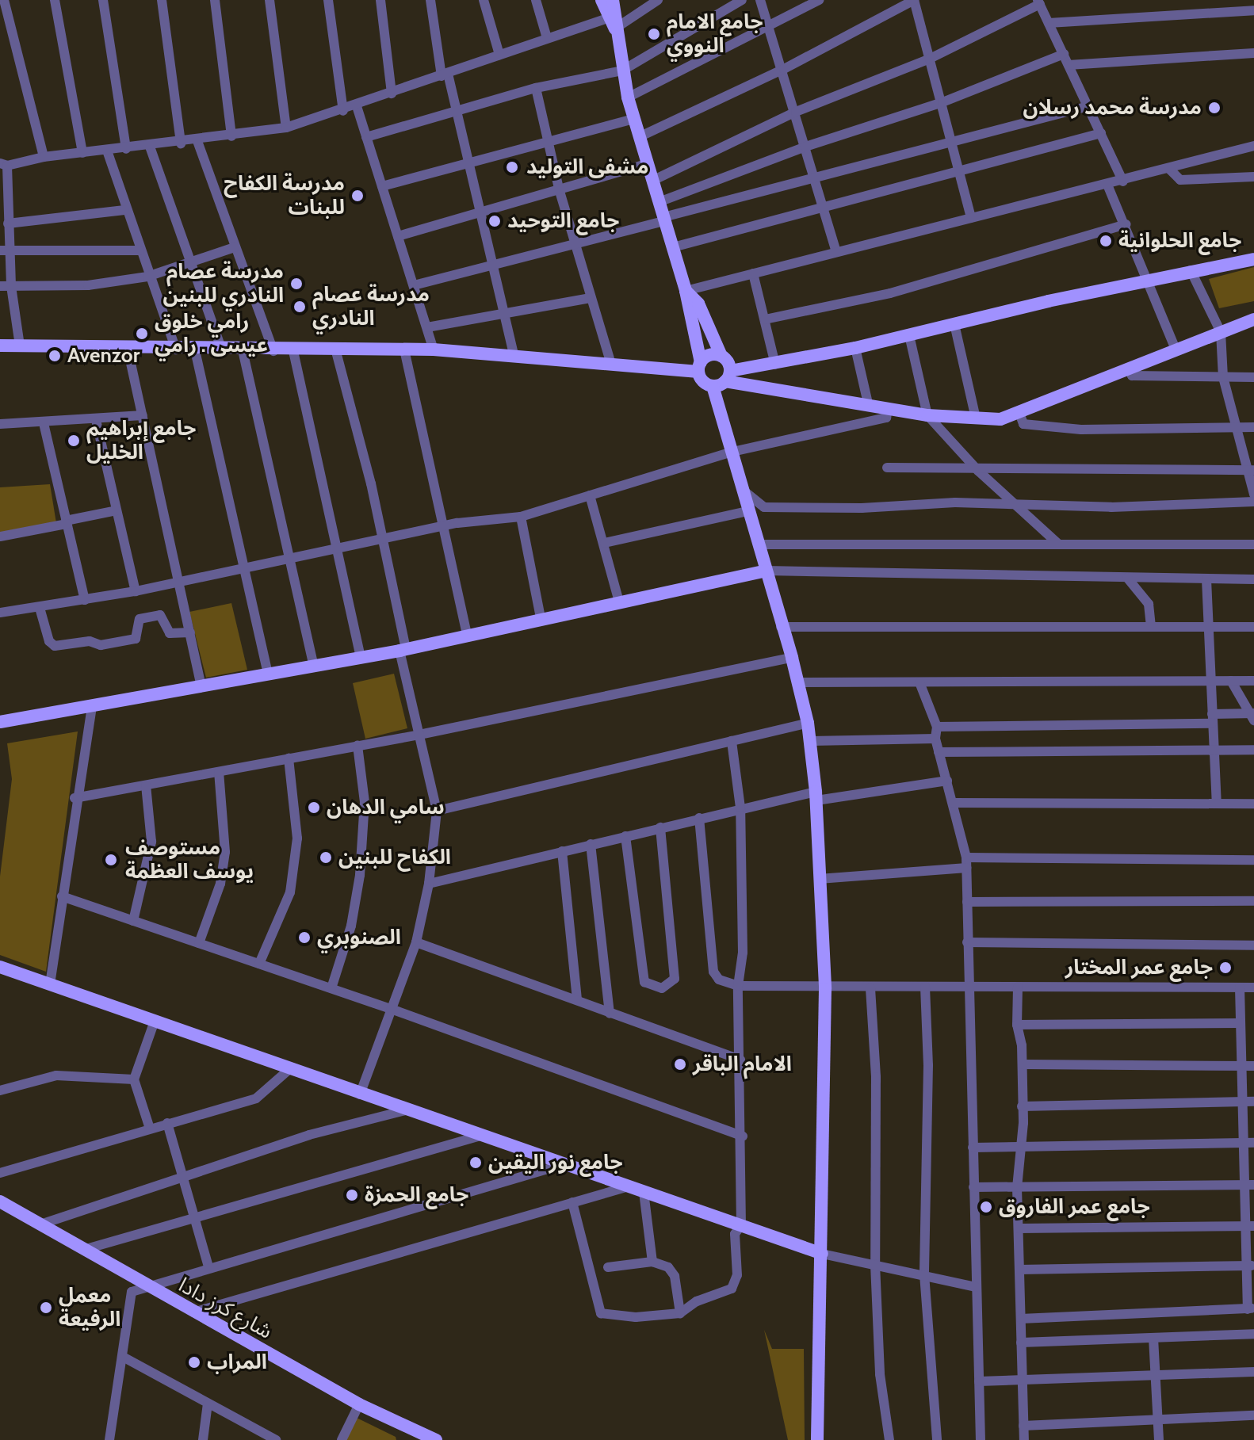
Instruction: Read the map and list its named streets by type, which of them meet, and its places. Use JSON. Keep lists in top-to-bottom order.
{
  "streets": {
    "main road": ["شارع كرز دادا"]
  },
  "places": [
    "جامع الامام النووي",
    "مدرسة محمد رسلان",
    "مشفى التوليد",
    "مدرسة الكفاح للبنات",
    "جامع التوحيد",
    "جامع الحلوانية",
    "مدرسة عصام النادري للبنين",
    "مدرسة عصام النادري",
    "رامي خلوق عيسى . رامي",
    "Avenzor",
    "جامع إبراهيم الخليل",
    "سامي الدهان",
    "الكفاح للبنين",
    "مستوصف يوسف العظمة",
    "الصنوبري",
    "جامع عمر المختار",
    "الامام الباقر",
    "جامع نور اليقين",
    "جامع الحمزة",
    "جامع عمر الفاروق",
    "معمل الرفيعة",
    "المراب"
  ]
}
